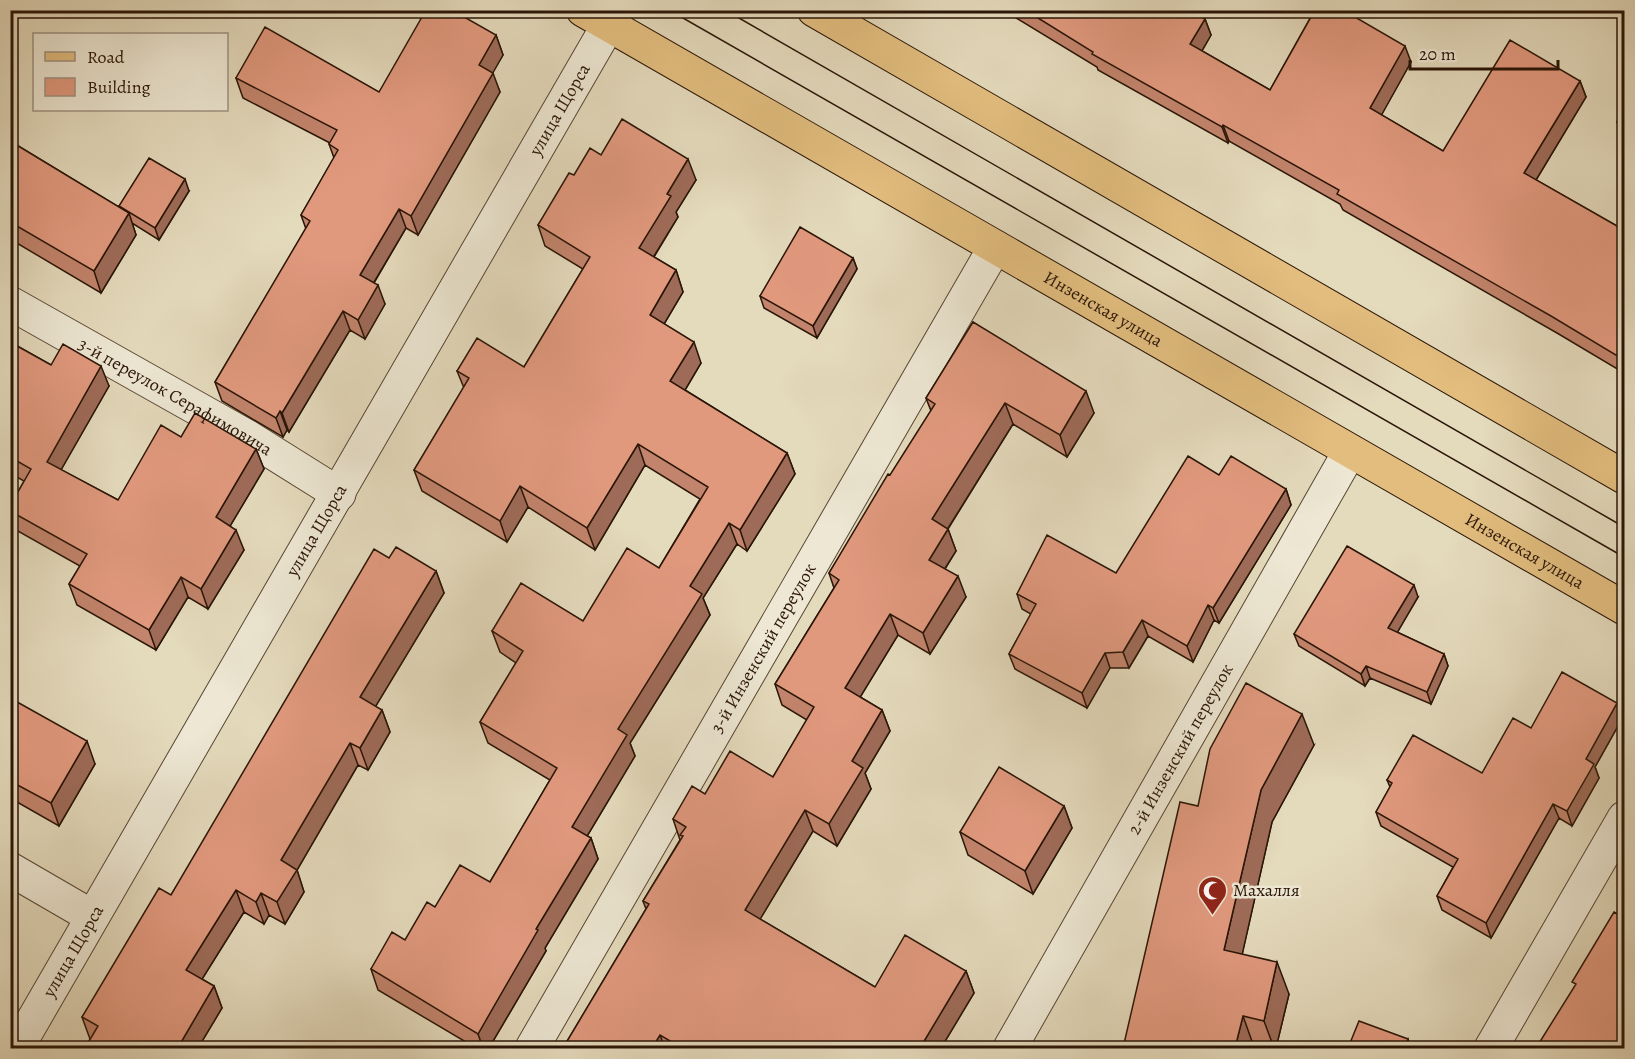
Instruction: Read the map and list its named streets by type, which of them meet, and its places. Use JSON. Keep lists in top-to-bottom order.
{
  "streets": {
    "main road": ["Инзенская улица"],
    "street": [
      "улица Щорса",
      "3-й переулок Серафимовича",
      "3-й Инзенский переулок",
      "2-й Инзенский переулок"
    ]
  },
  "crossings": [
    ["улица Щорса", "Инзенская улица"],
    ["улица Щорса", "3-й переулок Серафимовича"],
    ["Инзенская улица", "3-й Инзенский переулок"],
    ["Инзенская улица", "2-й Инзенский переулок"]
  ],
  "places": {
    "mosque": ["Махалля"]
  },
  "legend": ["Road", "Building"],
  "scale_bar": "20 m"
}
